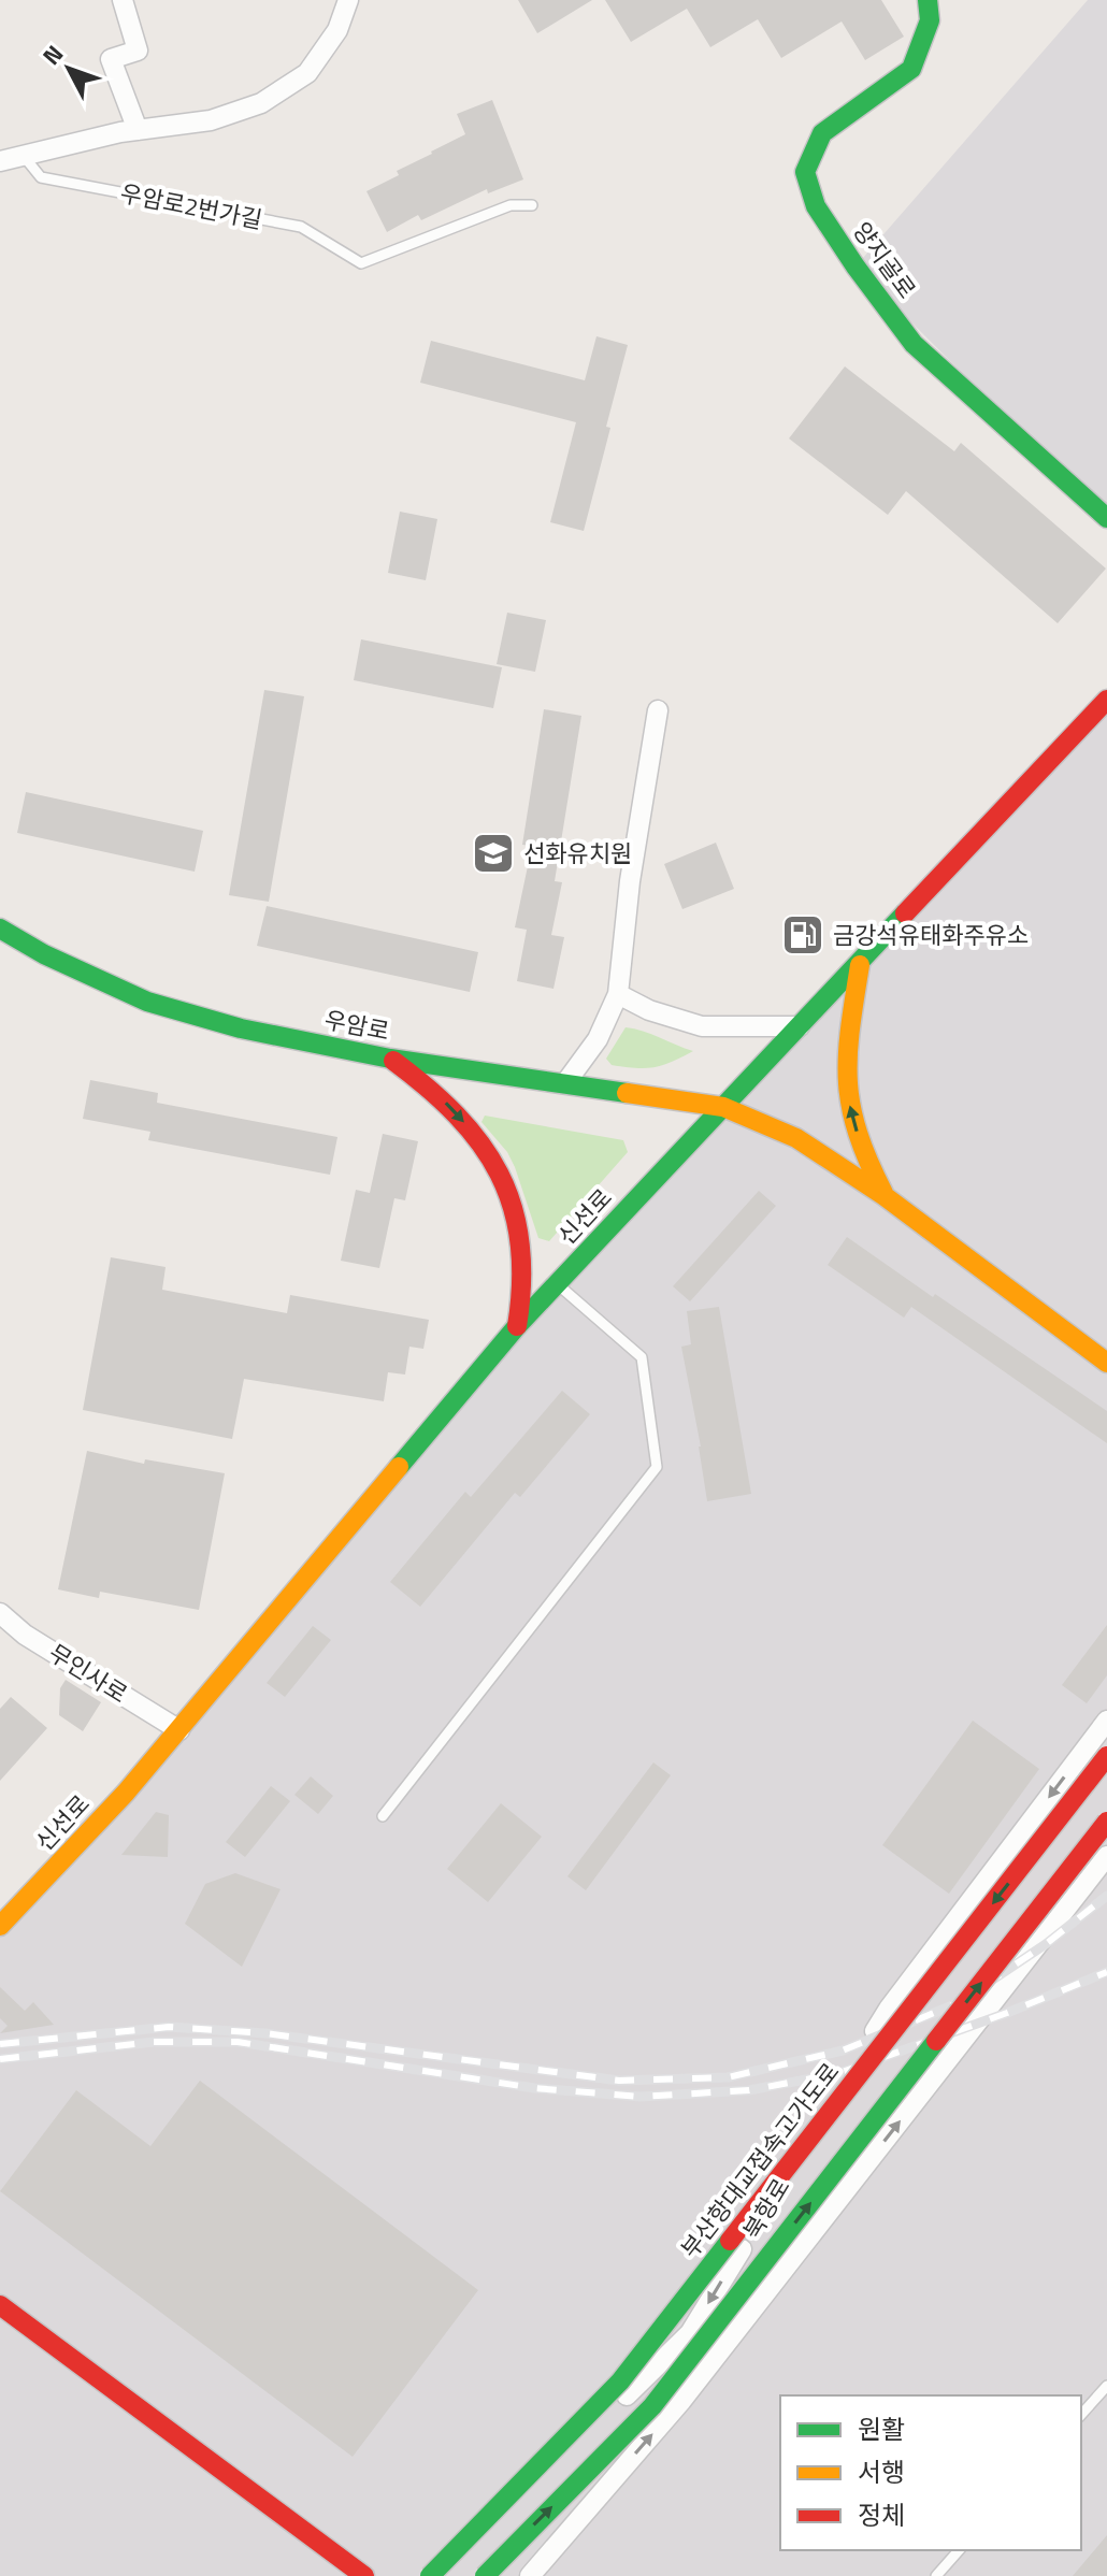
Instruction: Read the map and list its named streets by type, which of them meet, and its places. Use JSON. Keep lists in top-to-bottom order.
{
  "streets": {
    "main road": [
      "양지골로",
      "우암로",
      "신선로",
      "부산항대교접속고가도로"
    ],
    "street": ["무인사로", "북항로"],
    "lane": ["우암로2번가길"]
  },
  "crossings": [
    ["우암로", "신선로"],
    ["신선로", "무인사로"]
  ],
  "places": {
    "school or university": ["선화유치원"],
    "fuel station": ["금강석유태화주유소"]
  },
  "legend": ["원활", "서행", "정체"],
  "north": "top left"
}
